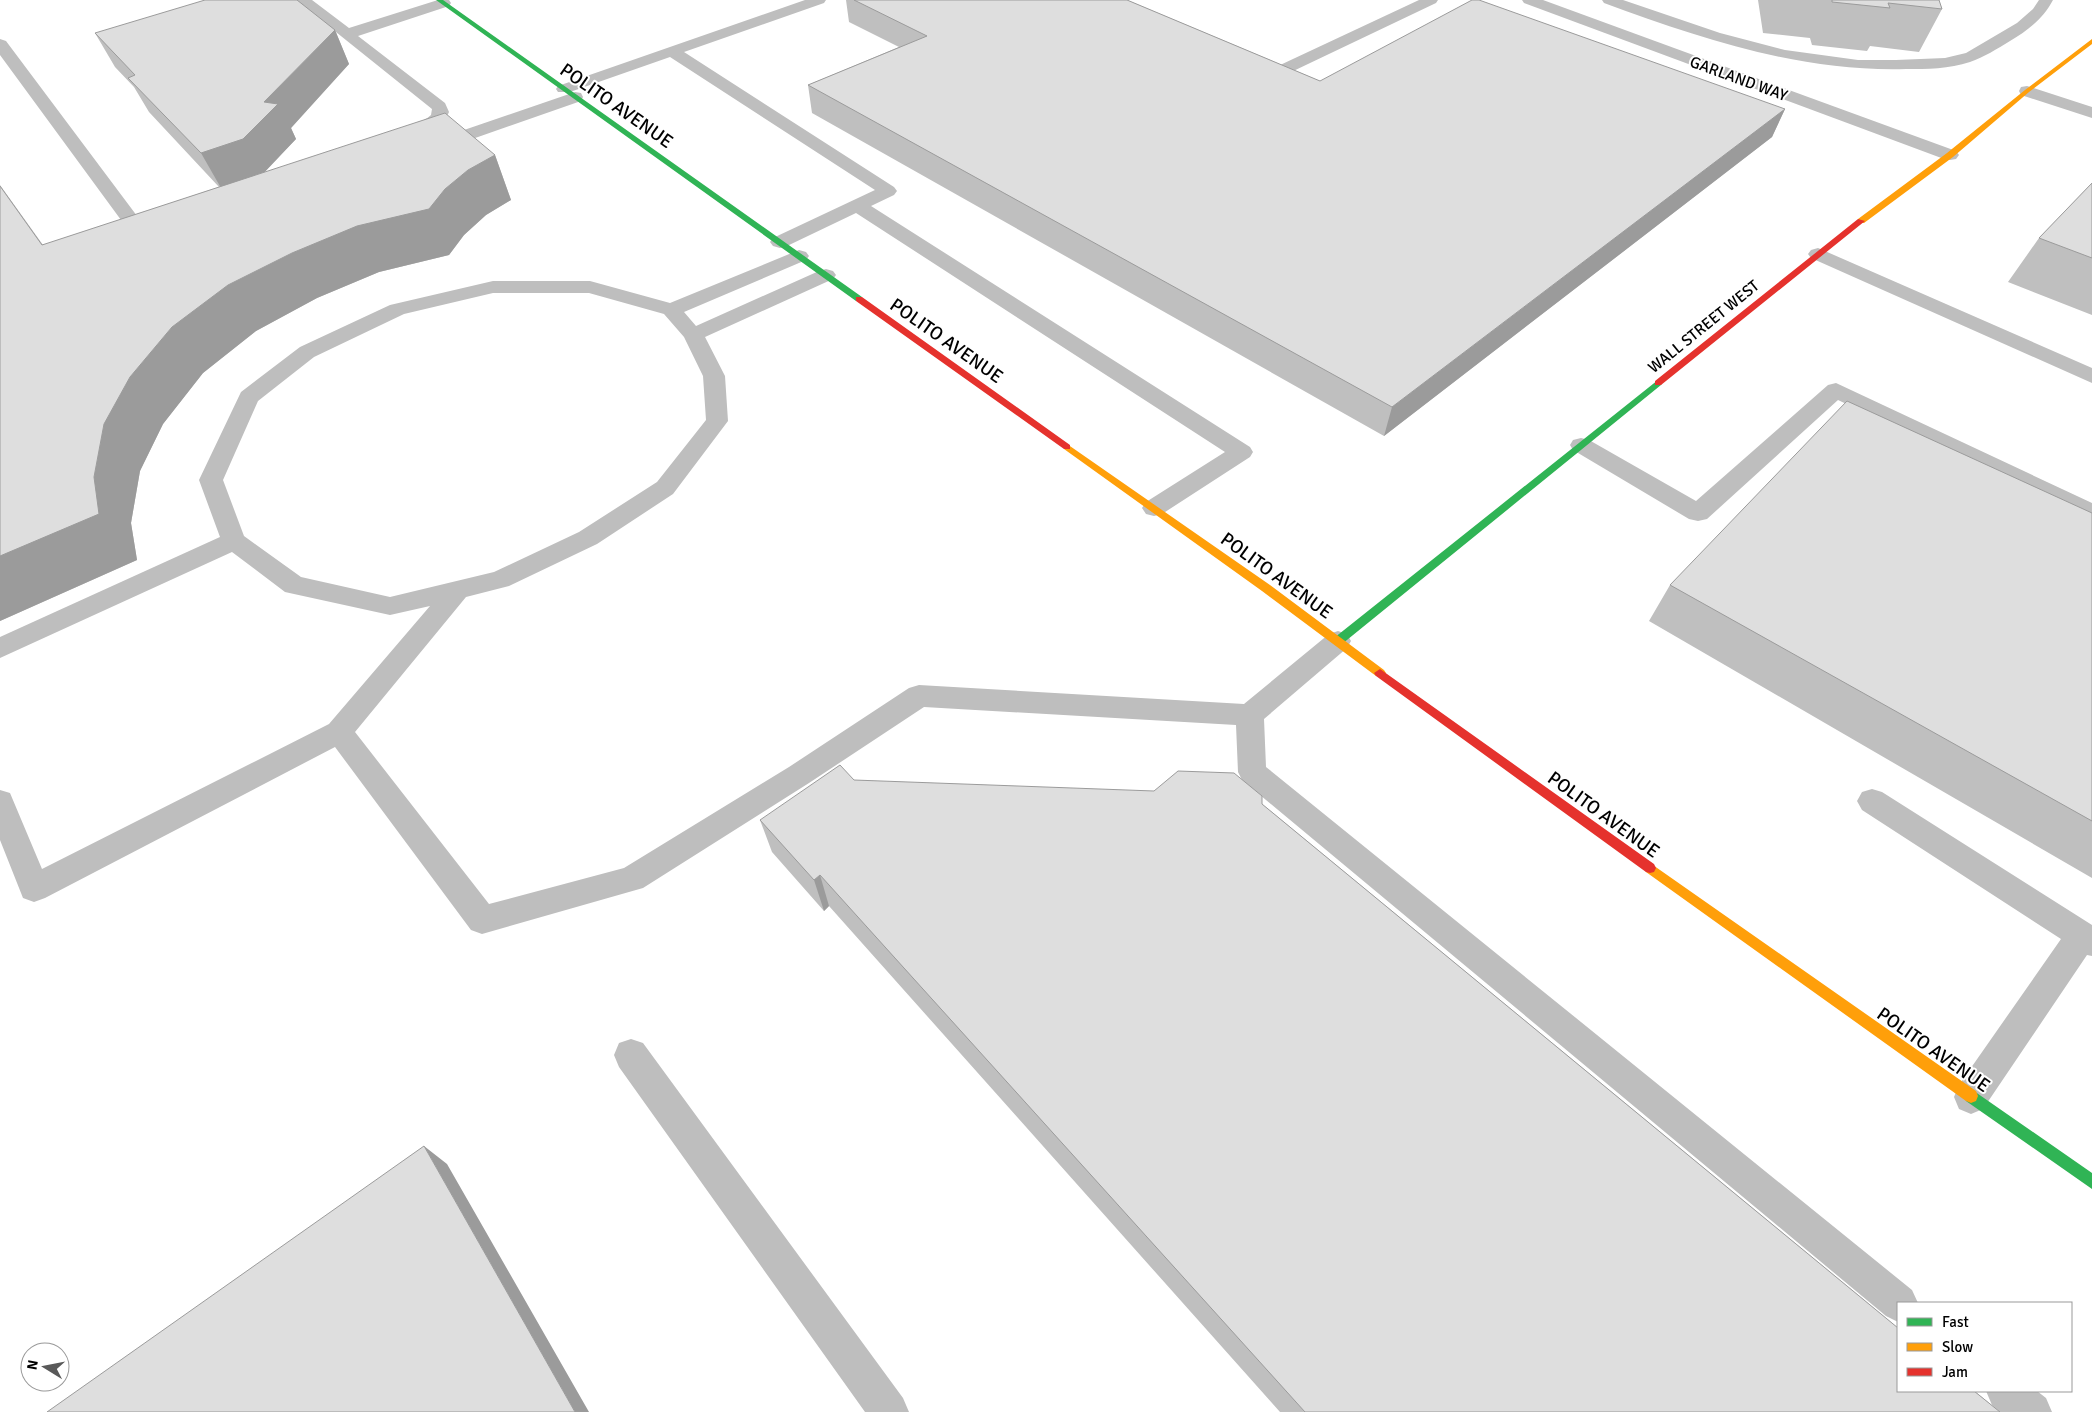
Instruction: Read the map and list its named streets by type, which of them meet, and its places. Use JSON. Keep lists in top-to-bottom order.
{
  "streets": {
    "street": ["GARLAND WAY", "POLITO AVENUE", "WALL STREET WEST"]
  },
  "crossings": [
    ["GARLAND WAY", "WALL STREET WEST"],
    ["POLITO AVENUE", "WALL STREET WEST"]
  ],
  "legend": ["Fast", "Slow", "Jam"],
  "north": "left"
}
